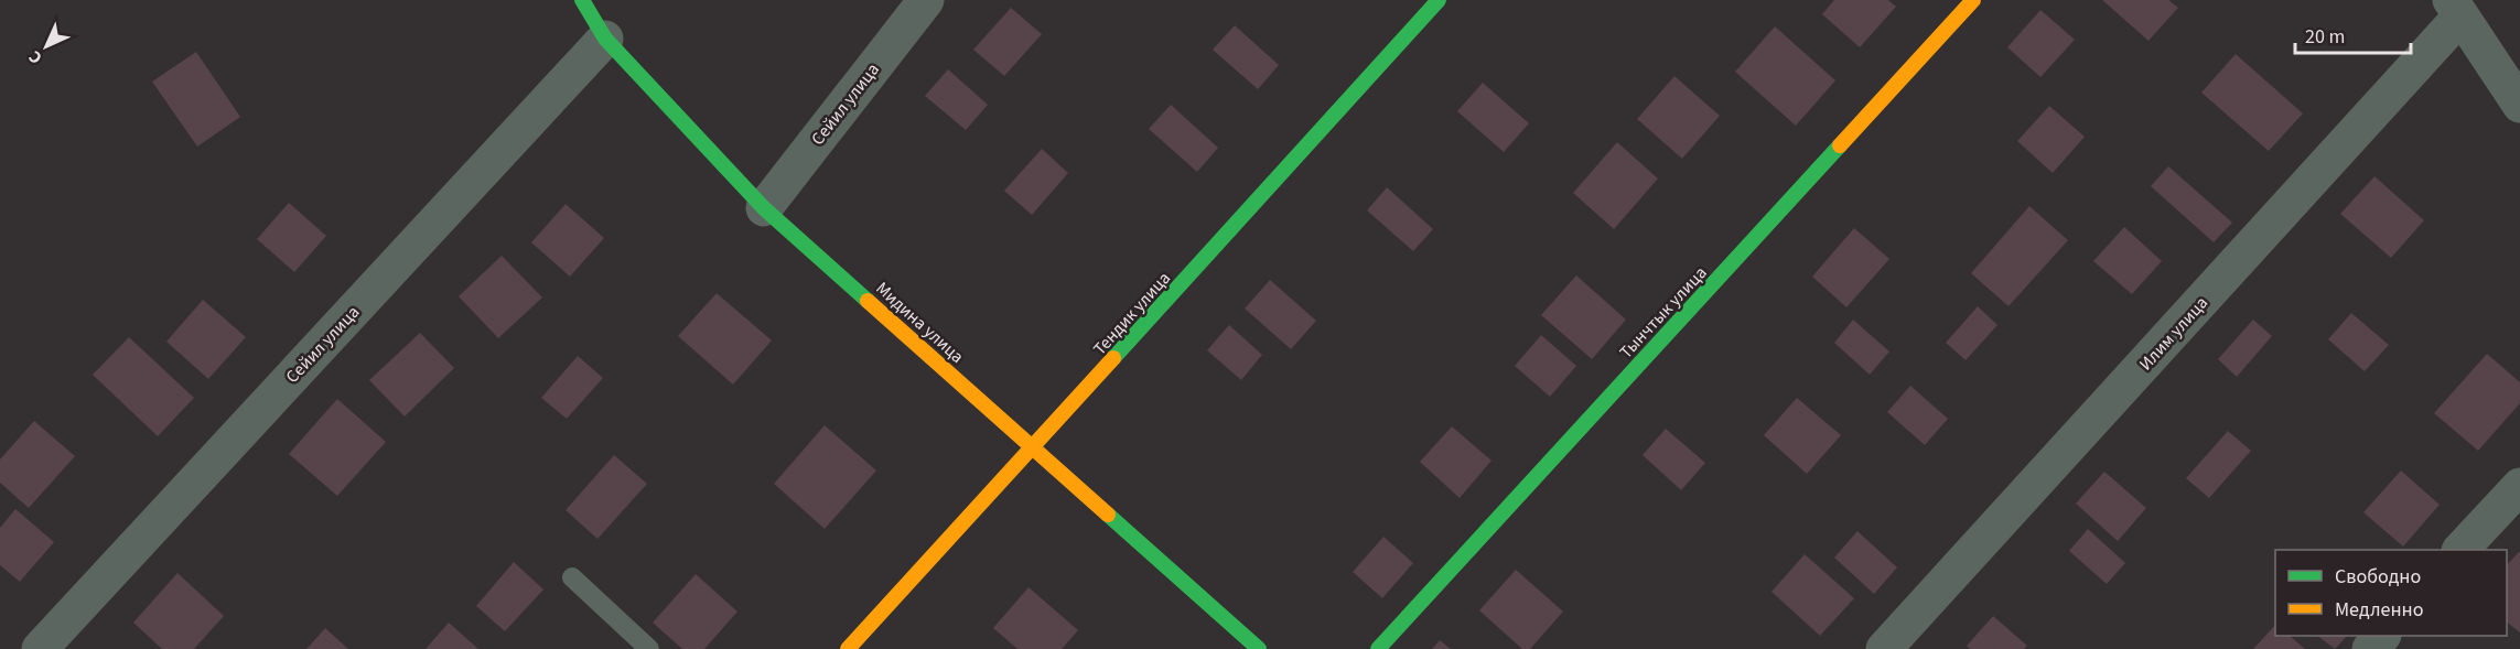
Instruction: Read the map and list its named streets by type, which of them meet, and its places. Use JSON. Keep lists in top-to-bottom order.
{
  "streets": {
    "street": [
      "Сейил улица",
      "Тынчтык улица",
      "Тендик улица",
      "Мидина улица",
      "Илим улица"
    ]
  },
  "crossings": [
    ["Сейил улица", "Мидина улица"],
    ["Тендик улица", "Мидина улица"]
  ],
  "legend": ["Свободно", "Медленно"],
  "scale_bar": "20 m",
  "north": "bottom left"
}
